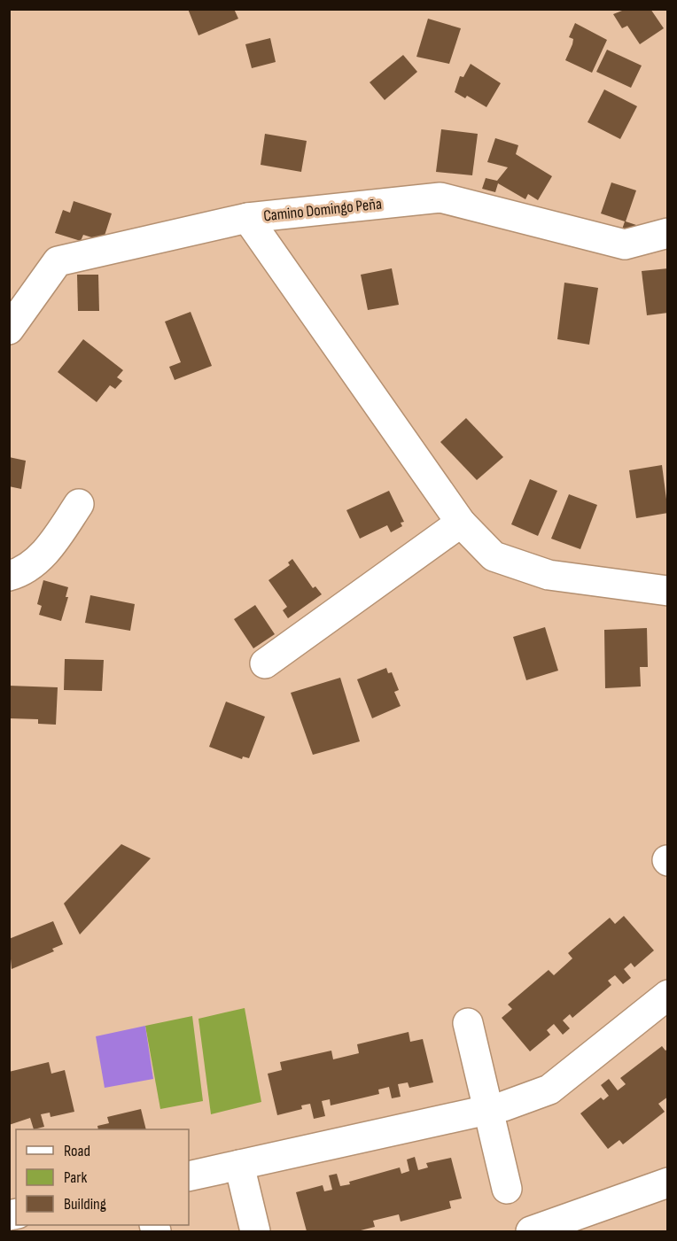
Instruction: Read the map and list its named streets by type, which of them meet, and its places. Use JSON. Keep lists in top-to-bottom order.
{
  "streets": {
    "street": ["Camino Domingo Peña"]
  },
  "legend": ["Road", "Park", "Building"]
}
